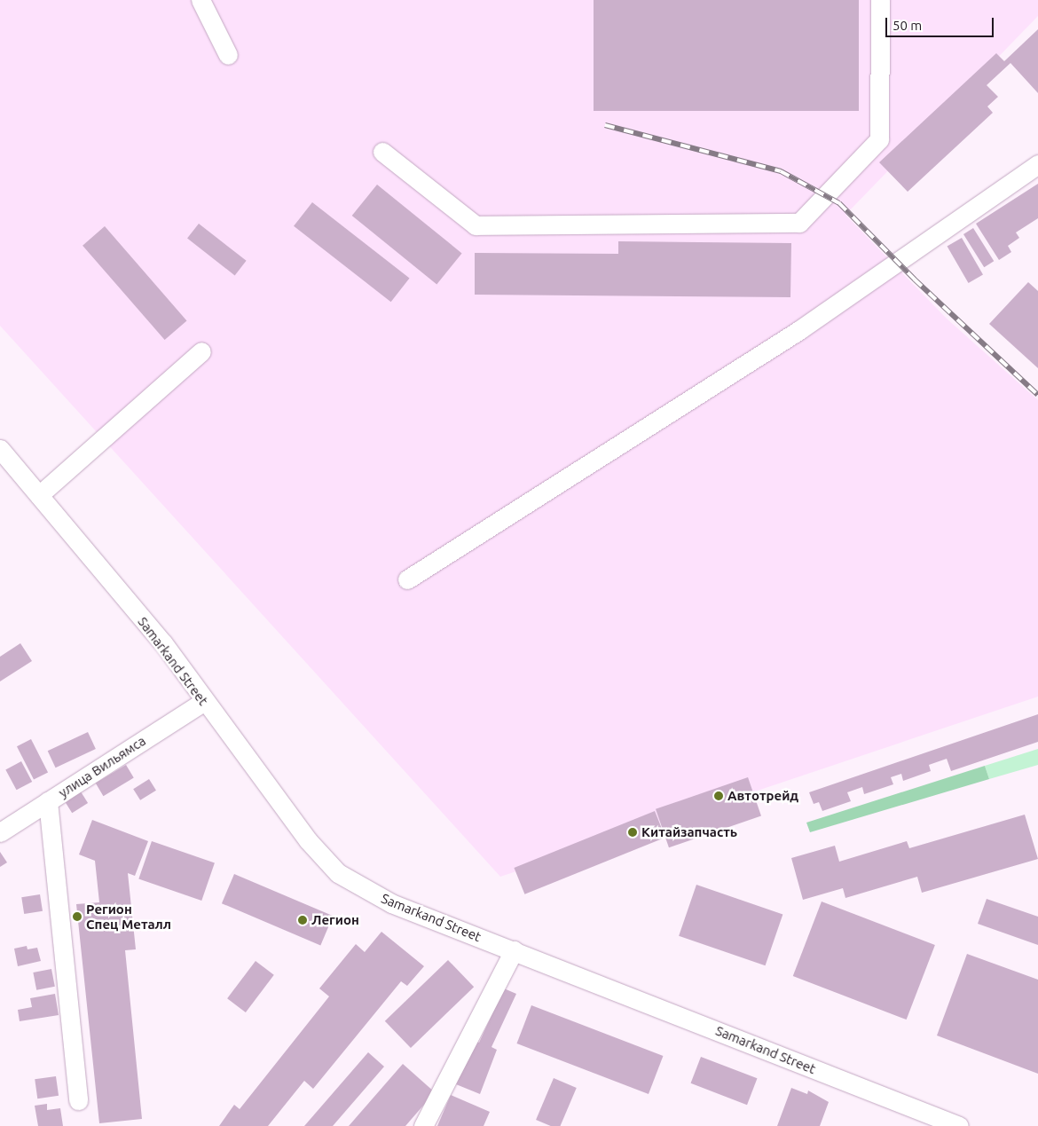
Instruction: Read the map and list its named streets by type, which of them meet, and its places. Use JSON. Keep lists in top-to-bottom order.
{
  "streets": {
    "street": ["Samarkand Street", "улица Вильямса"]
  },
  "crossings": [
    ["Samarkand Street", "улица Вильямса"]
  ],
  "places": [
    "Автотрейд",
    "Китайзапчасть",
    "Регион Спец Металл",
    "Легион"
  ],
  "scale_bar": "50 m"
}
